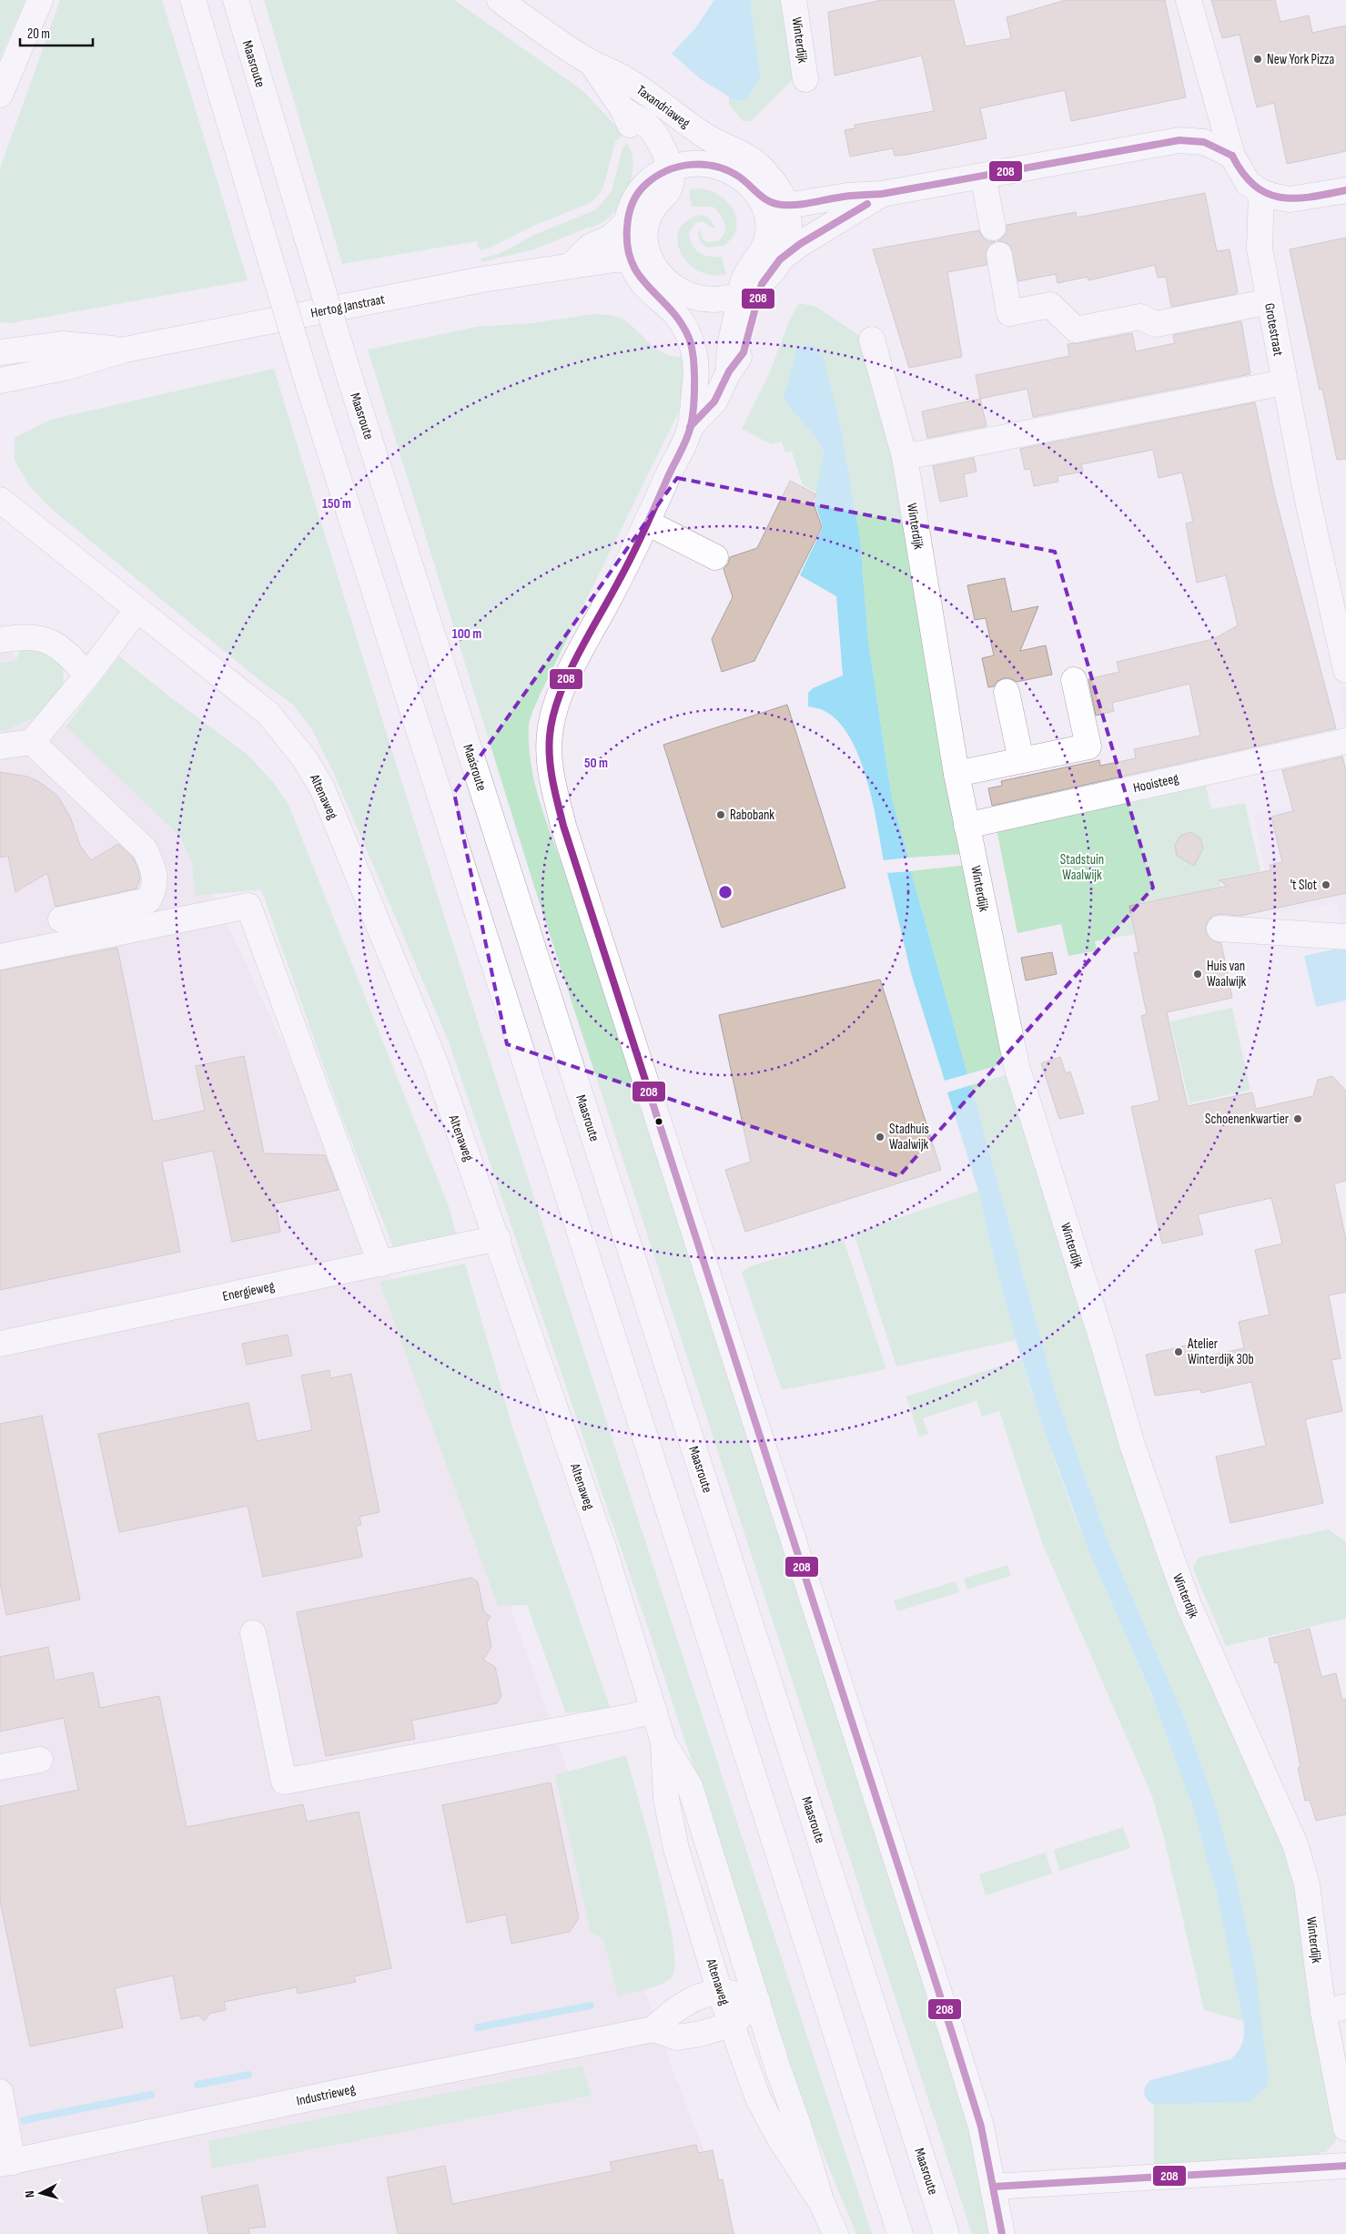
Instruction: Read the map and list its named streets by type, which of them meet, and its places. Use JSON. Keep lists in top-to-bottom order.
{
  "streets": {
    "main road": [
      "Winterdijk",
      "Maasroute",
      "Taxandriaweg",
      "Hertog Janstraat",
      "Grotestraat",
      "Hooisteeg",
      "Altenaweg",
      "Energieweg",
      "Industrieweg"
    ]
  },
  "crossings": [
    ["Winterdijk", "Hooisteeg"],
    ["Altenaweg", "Energieweg"]
  ],
  "parks": ["Stadstuin Waalwijk"],
  "places": [
    "New York Pizza",
    "Rabobank",
    "'t Slot",
    "Huis van Waalwijk",
    "Schoenenkwartier",
    "Stadhuis Waalwijk",
    "Atelier Winterdijk 30b"
  ],
  "lines": ["transit line 208"],
  "scale_bar": "20 m",
  "north": "left",
  "rings": ["150 m", "100 m", "50 m"]
}
